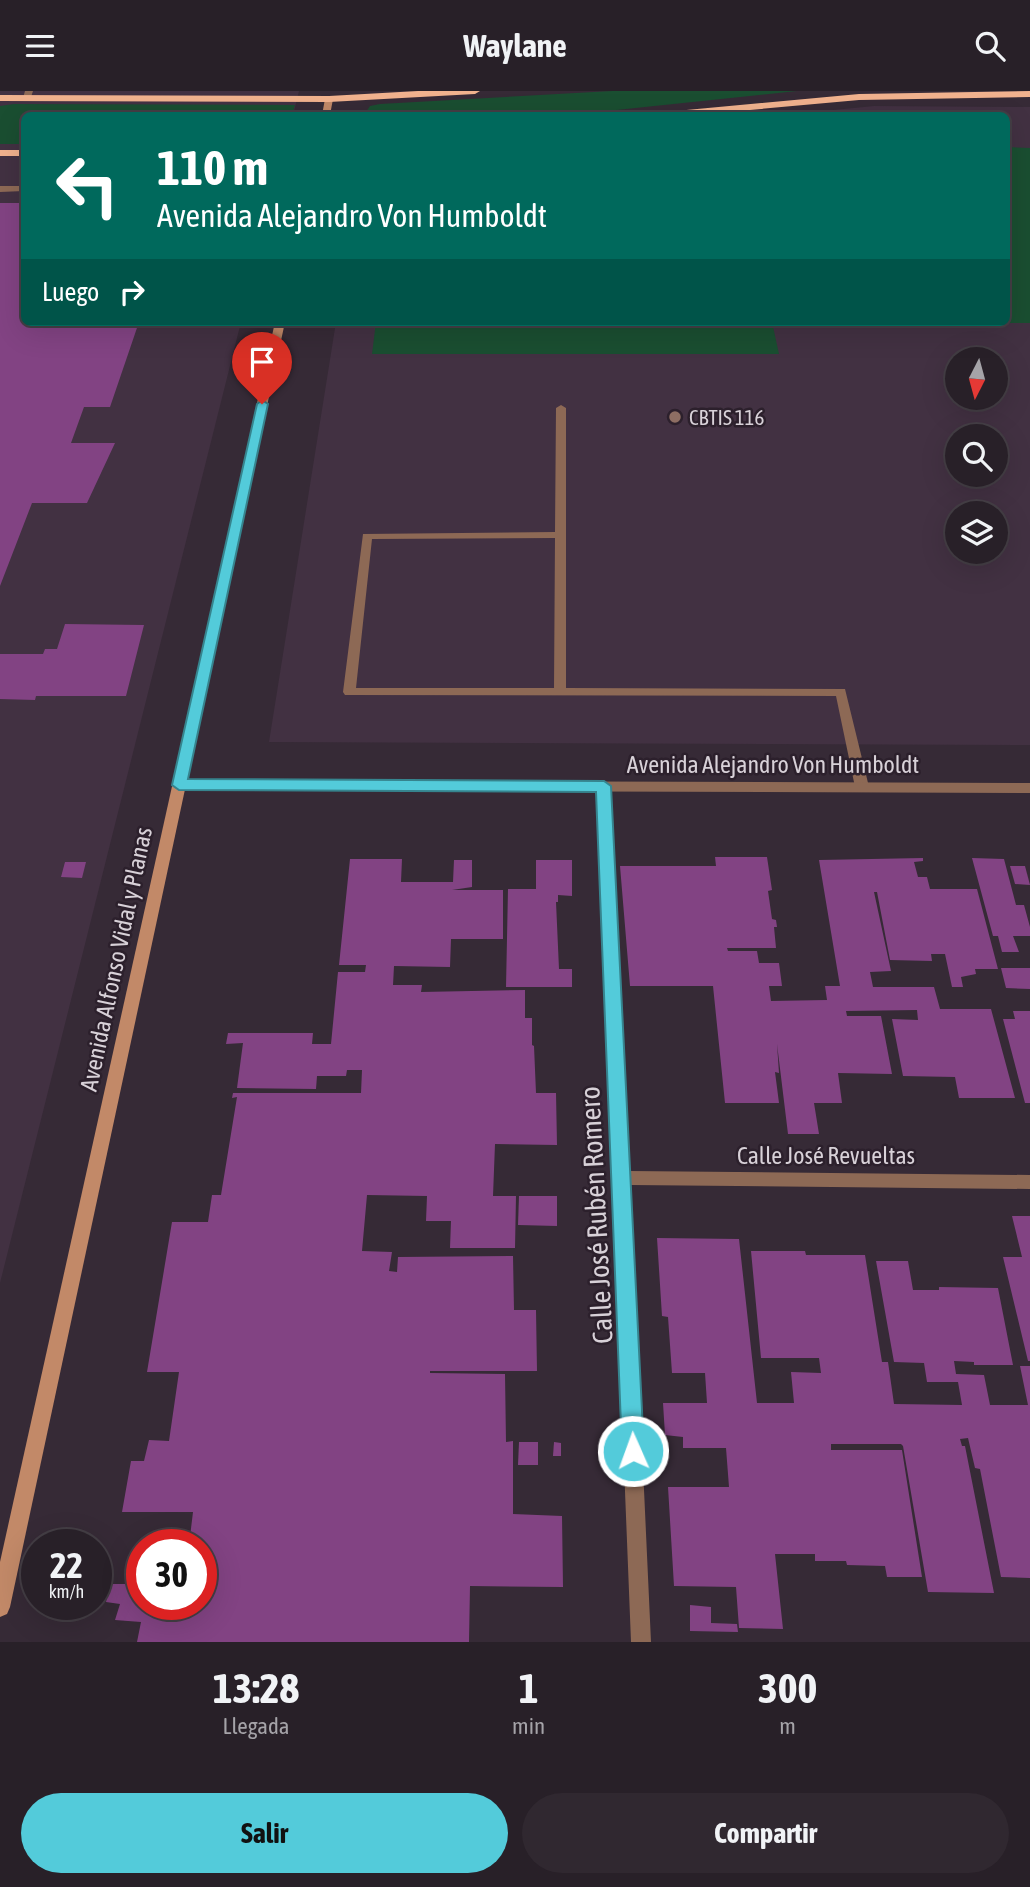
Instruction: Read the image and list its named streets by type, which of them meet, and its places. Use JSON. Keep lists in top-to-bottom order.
{
  "streets": {
    "main road": ["Avenida Alfonso Vidal y Planas"],
    "street": ["Avenida Alejandro Von Humboldt", "Calle José Revueltas", "Calle José Rubén Romero"]
  },
  "crossings": [
    ["Avenida Alejandro Von Humboldt", "Avenida Alfonso Vidal y Planas"],
    ["Avenida Alejandro Von Humboldt", "Calle José Rubén Romero"],
    ["Calle José Revueltas", "Calle José Rubén Romero"]
  ],
  "places": ["CBTIS 116"],
  "north": "bottom",
  "page": {
    "header": "Waylane",
    "turn": ["110 m", "Avenida Alejandro Von Humboldt"],
    "then": "Luego",
    "speed": "22 km/h",
    "limit": "30",
    "eta": [
      "13:28",
      "Llegada",
      "1",
      "min",
      "300",
      "m"
    ],
    "buttons": ["Salir", "Compartir"]
  }
}
